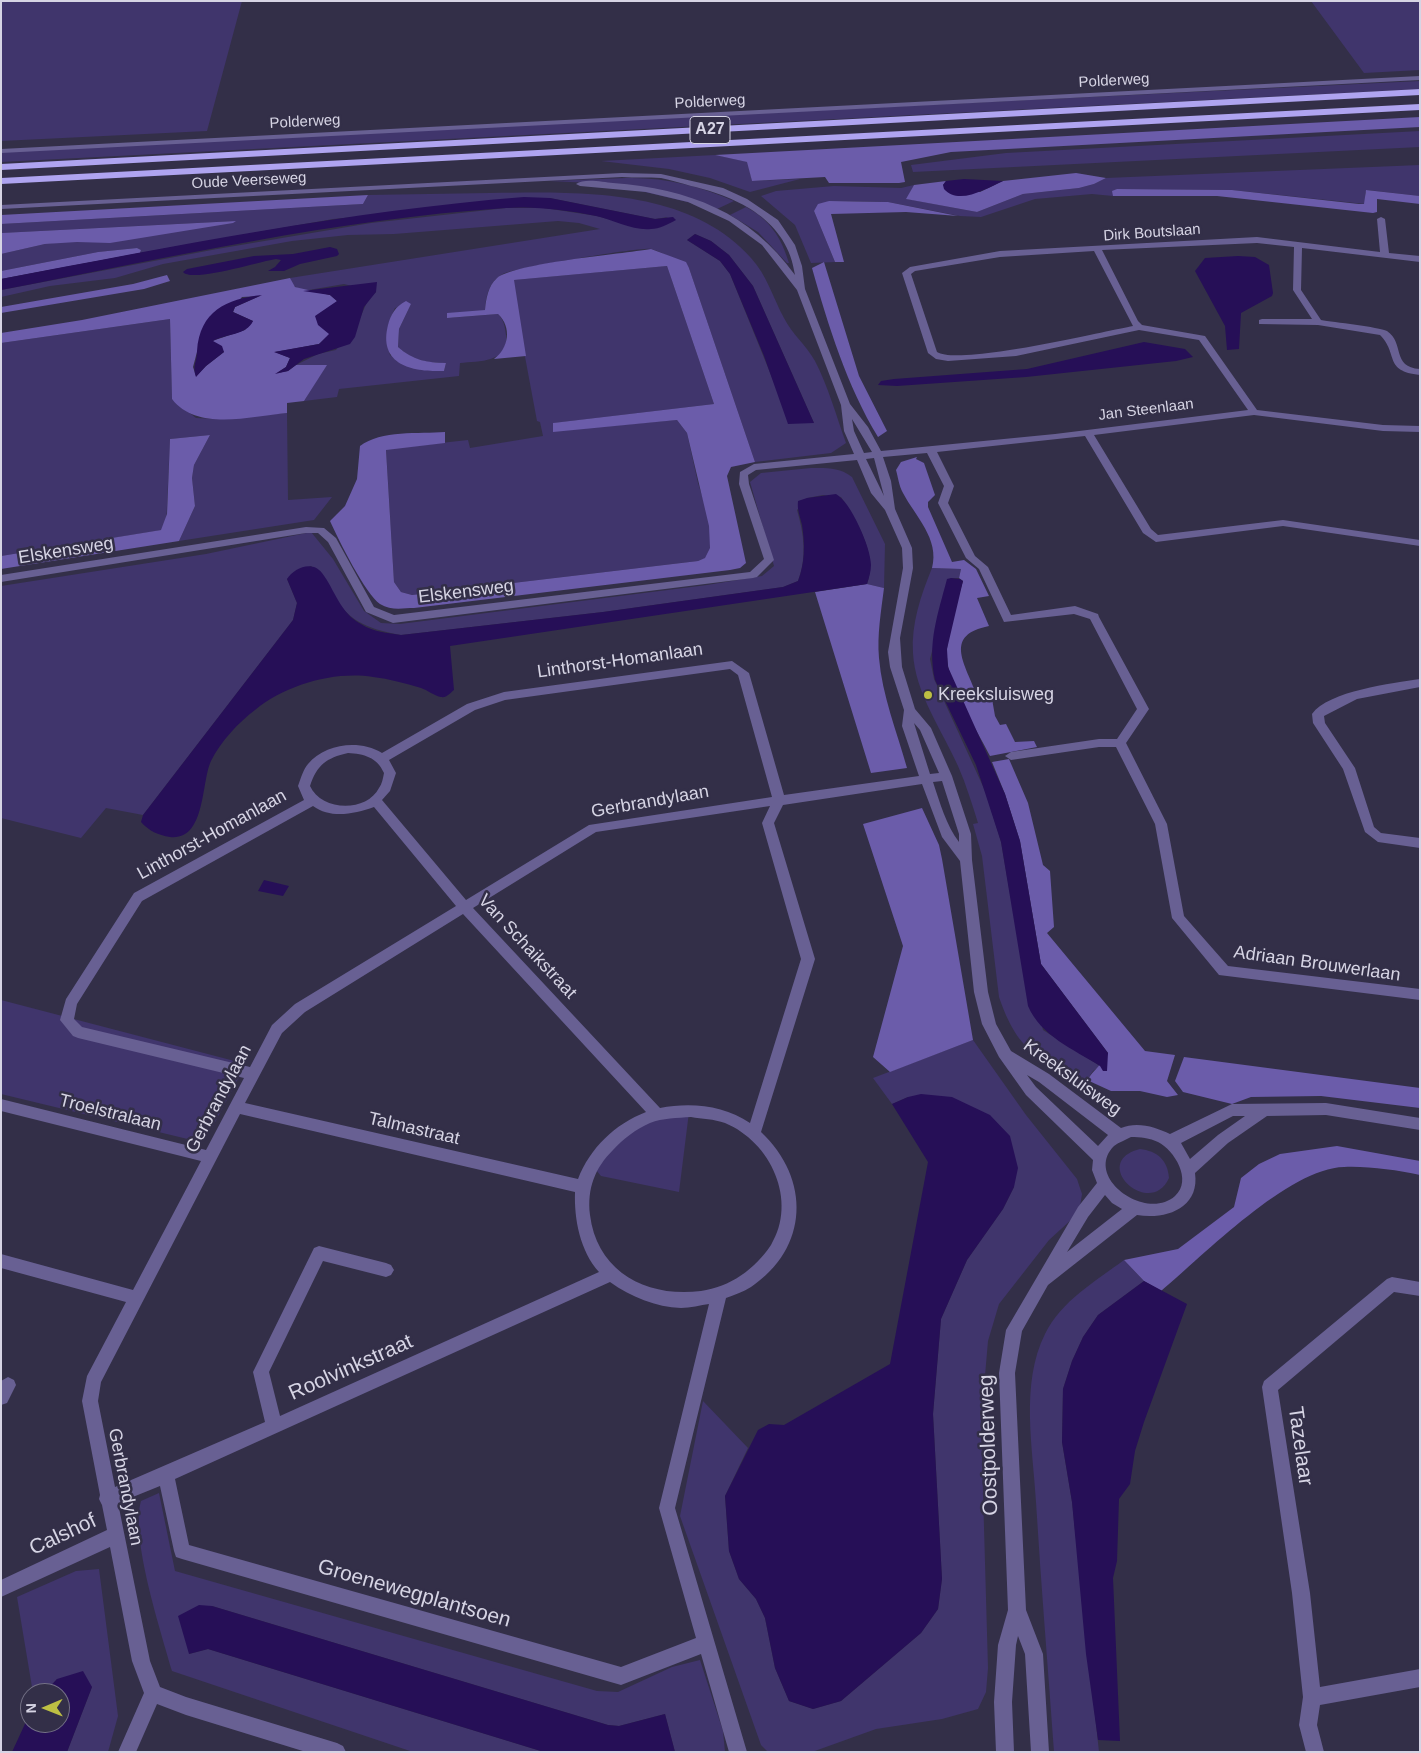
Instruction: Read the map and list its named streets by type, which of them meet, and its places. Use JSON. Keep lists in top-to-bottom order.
{
  "streets": {
    "highway": ["A27"],
    "street": [
      "Polderweg",
      "Oude Veerseweg",
      "Dirk Boutslaan",
      "Jan Steenlaan",
      "Elskensweg",
      "Linthorst-Homanlaan",
      "Gerbrandylaan",
      "Van Schaikstraat",
      "Adriaan Brouwerlaan",
      "Kreeksluisweg",
      "Troelstralaan",
      "Talmastraat",
      "Roolvinkstraat",
      "Oostpolderweg",
      "Tazelaar",
      "Calshof",
      "Groenewegplantsoen"
    ]
  },
  "crossings": [
    ["Oude Veerseweg", "Kreeksluisweg"],
    ["Jan Steenlaan", "Elskensweg"],
    ["Jan Steenlaan", "Kreeksluisweg"],
    ["Elskensweg", "Kreeksluisweg"],
    ["Linthorst-Homanlaan", "Gerbrandylaan"],
    ["Linthorst-Homanlaan", "Van Schaikstraat"],
    ["Gerbrandylaan", "Van Schaikstraat"],
    ["Gerbrandylaan", "Kreeksluisweg"],
    ["Gerbrandylaan", "Troelstralaan"],
    ["Gerbrandylaan", "Talmastraat"],
    ["Gerbrandylaan", "Roolvinkstraat"],
    ["Gerbrandylaan", "Calshof"],
    ["Kreeksluisweg", "Oostpolderweg"],
    ["Roolvinkstraat", "Groenewegplantsoen"]
  ],
  "places": ["Kreeksluisweg"],
  "north": "left"
}
